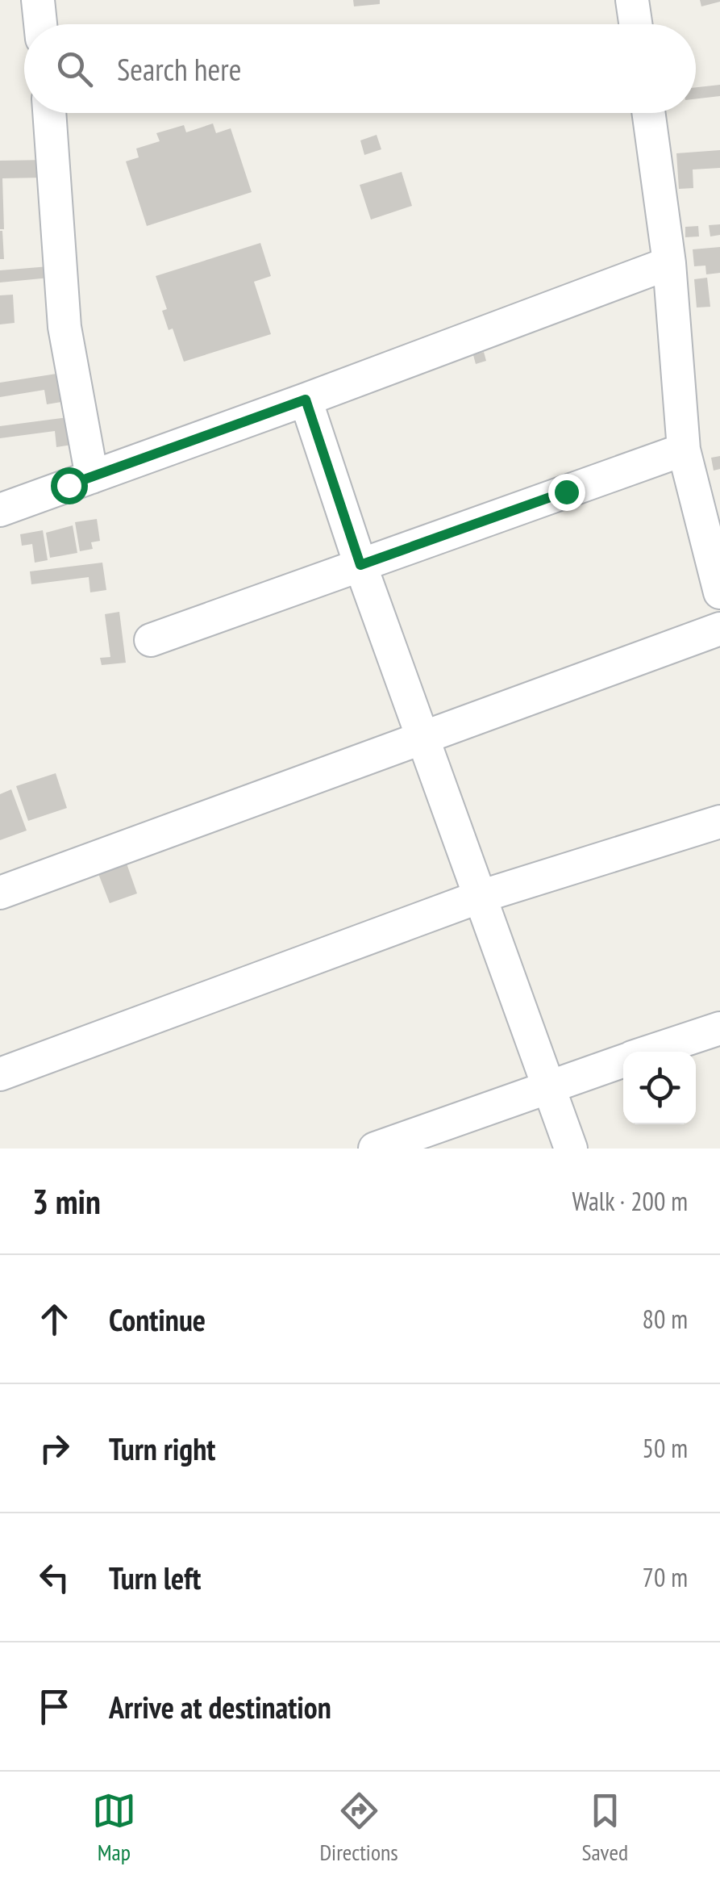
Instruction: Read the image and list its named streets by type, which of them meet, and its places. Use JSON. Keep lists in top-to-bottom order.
{
  "page": {
    "search": "Search here",
    "heading": ["3 min", "Walk · 200 m"],
    "list": [
      ["Continue", "80 m"],
      ["Turn right", "50 m"],
      ["Turn left", "70 m"],
      "Arrive at destination"
    ],
    "nav": ["Map", "Directions", "Saved"]
  }
}
